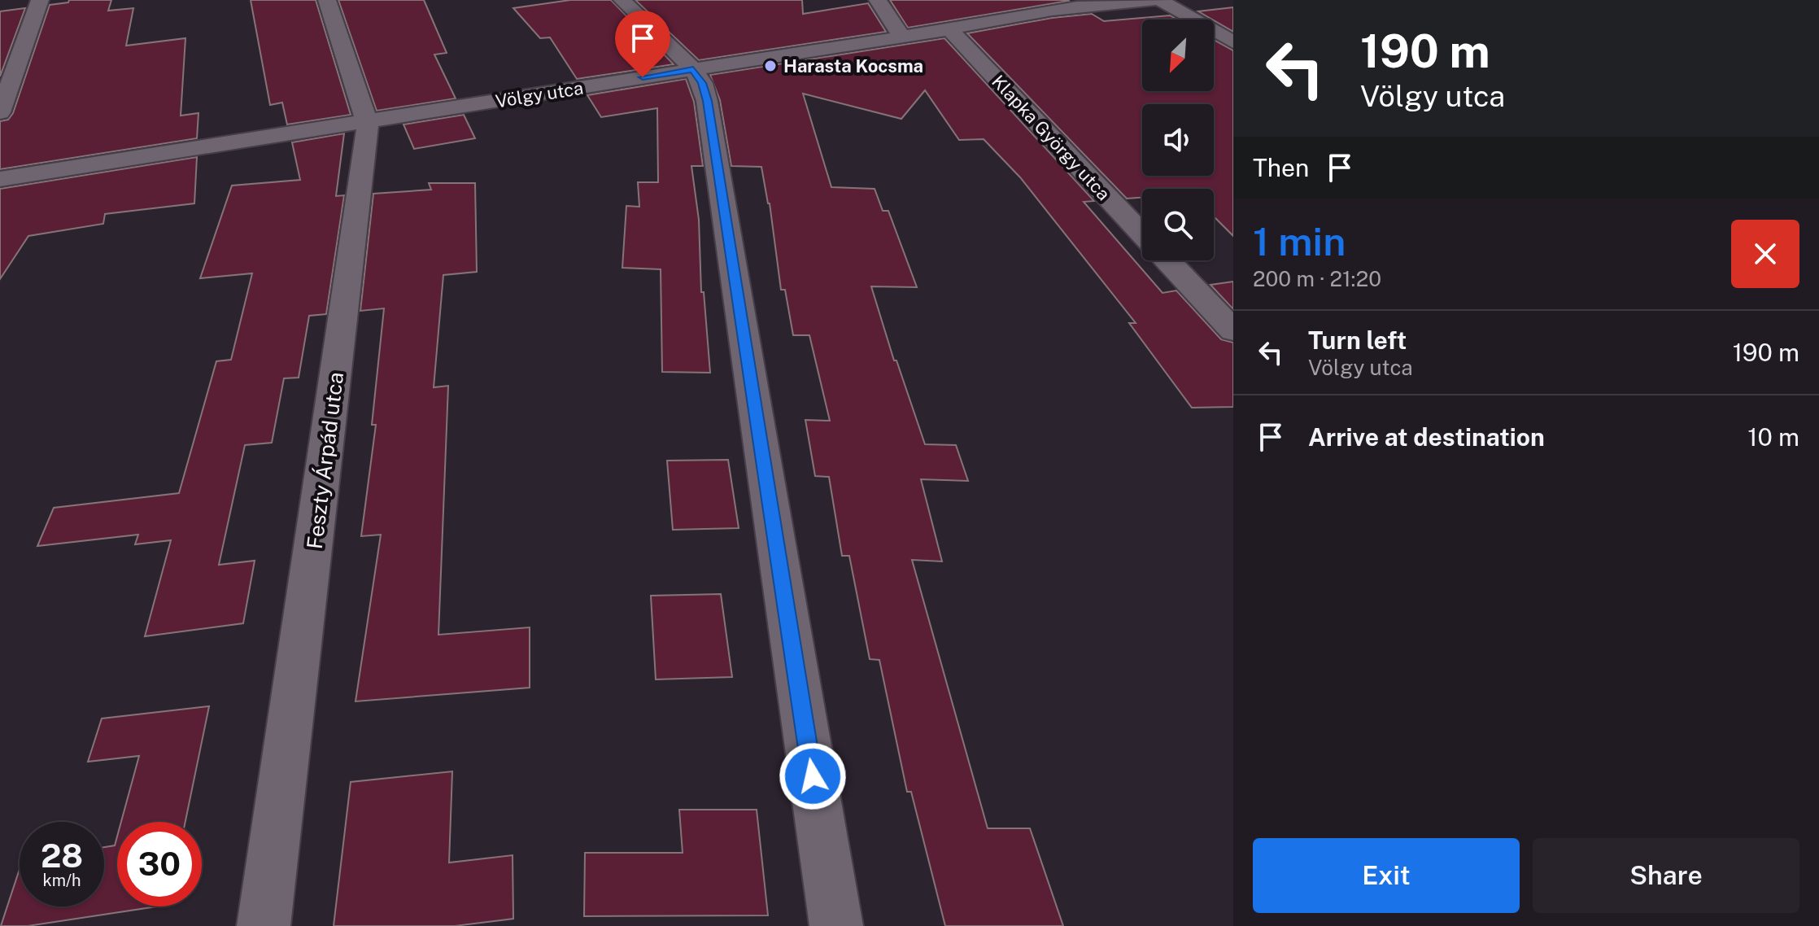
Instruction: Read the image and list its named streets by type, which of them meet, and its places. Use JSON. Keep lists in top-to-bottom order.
{
  "streets": {
    "street": ["Völgy utca", "Klapka György utca", "Feszty Árpád utca"]
  },
  "crossings": [
    ["Völgy utca", "Klapka György utca"],
    ["Völgy utca", "Feszty Árpád utca"]
  ],
  "places": ["Harasta Kocsma"],
  "north": "bottom left",
  "page": {
    "turn": ["190 m", "Völgy utca"],
    "then": "Then",
    "heading": ["1 min", "200 m · 21:20"],
    "list": [
      {
        "name": "Turn left",
        "note": "Völgy utca",
        "value": "190 m"
      },
      {
        "name": "Arrive at destination",
        "value": "10 m"
      }
    ],
    "speed": "28 km/h",
    "limit": "30",
    "buttons": ["Exit", "Share"]
  }
}
